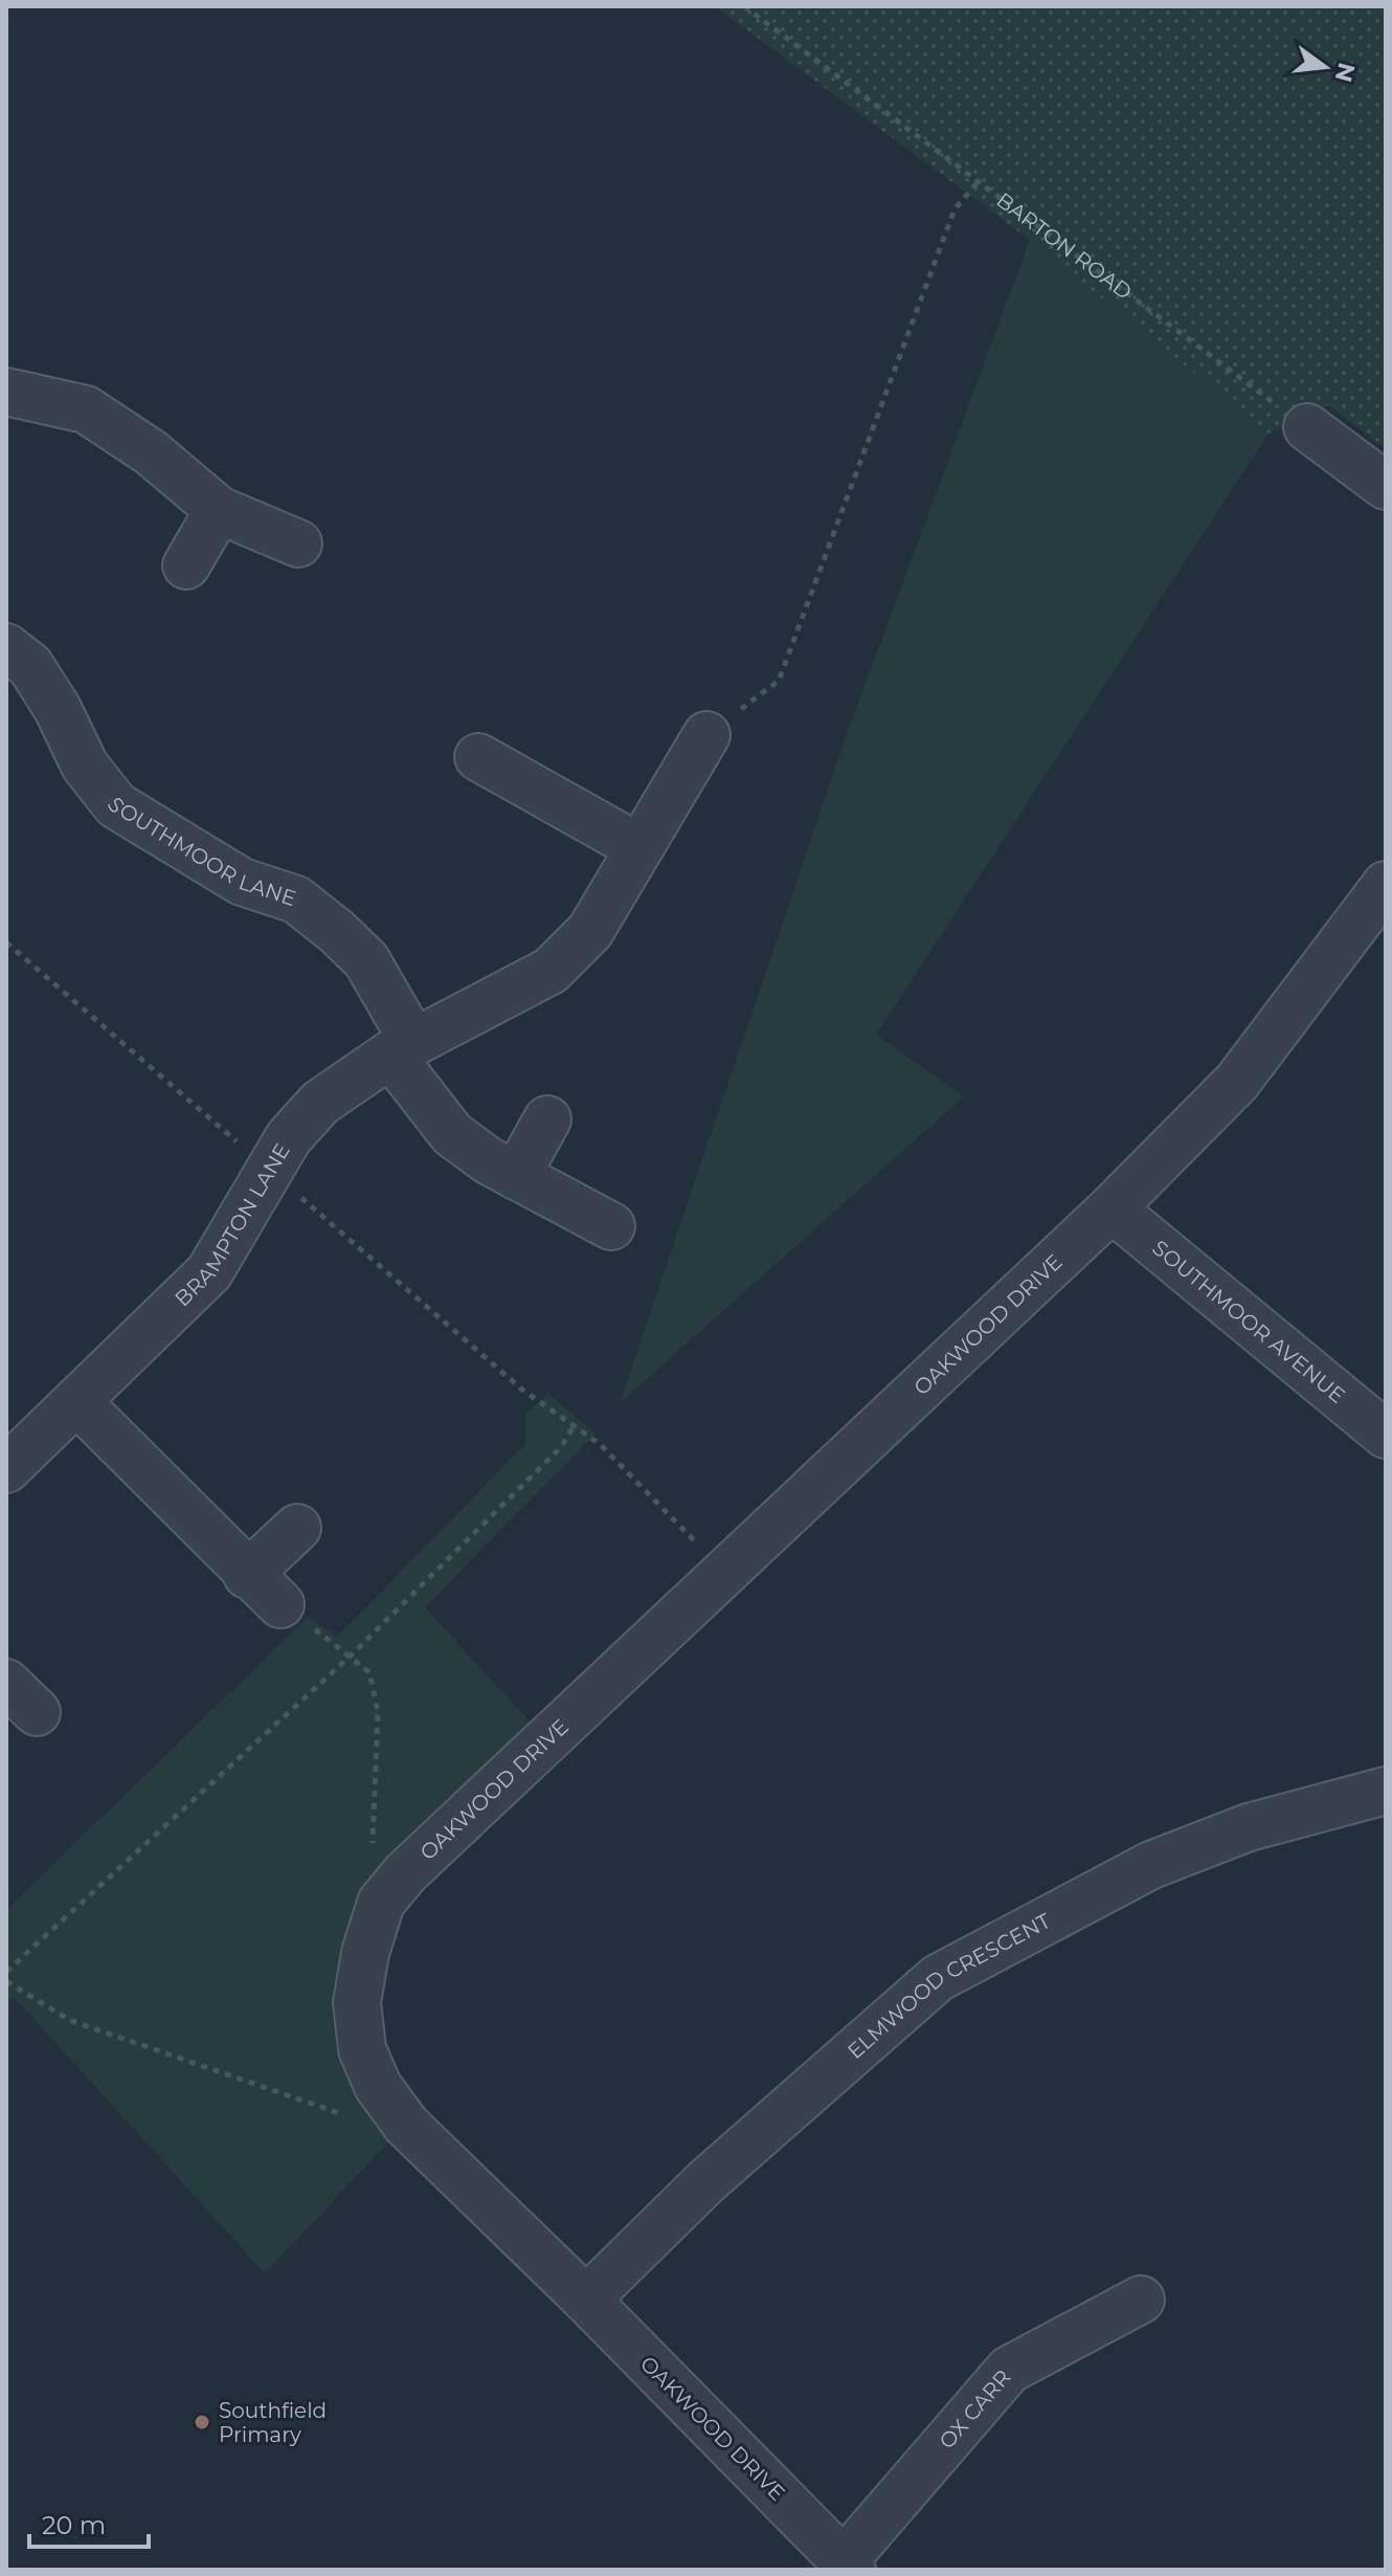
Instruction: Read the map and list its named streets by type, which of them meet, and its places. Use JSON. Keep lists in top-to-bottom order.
{
  "streets": {
    "street": [
      "SOUTHMOOR LANE",
      "BRAMPTON LANE",
      "SOUTHMOOR AVENUE",
      "OAKWOOD DRIVE",
      "ELMWOOD CRESCENT",
      "OX CARR"
    ],
    "path": ["BARTON ROAD"]
  },
  "crossings": [
    ["SOUTHMOOR LANE", "BRAMPTON LANE"],
    ["SOUTHMOOR AVENUE", "OAKWOOD DRIVE"],
    ["OAKWOOD DRIVE", "ELMWOOD CRESCENT"],
    ["OAKWOOD DRIVE", "OX CARR"]
  ],
  "places": ["Southfield Primary"],
  "scale_bar": "20 m",
  "north": "right"
}
